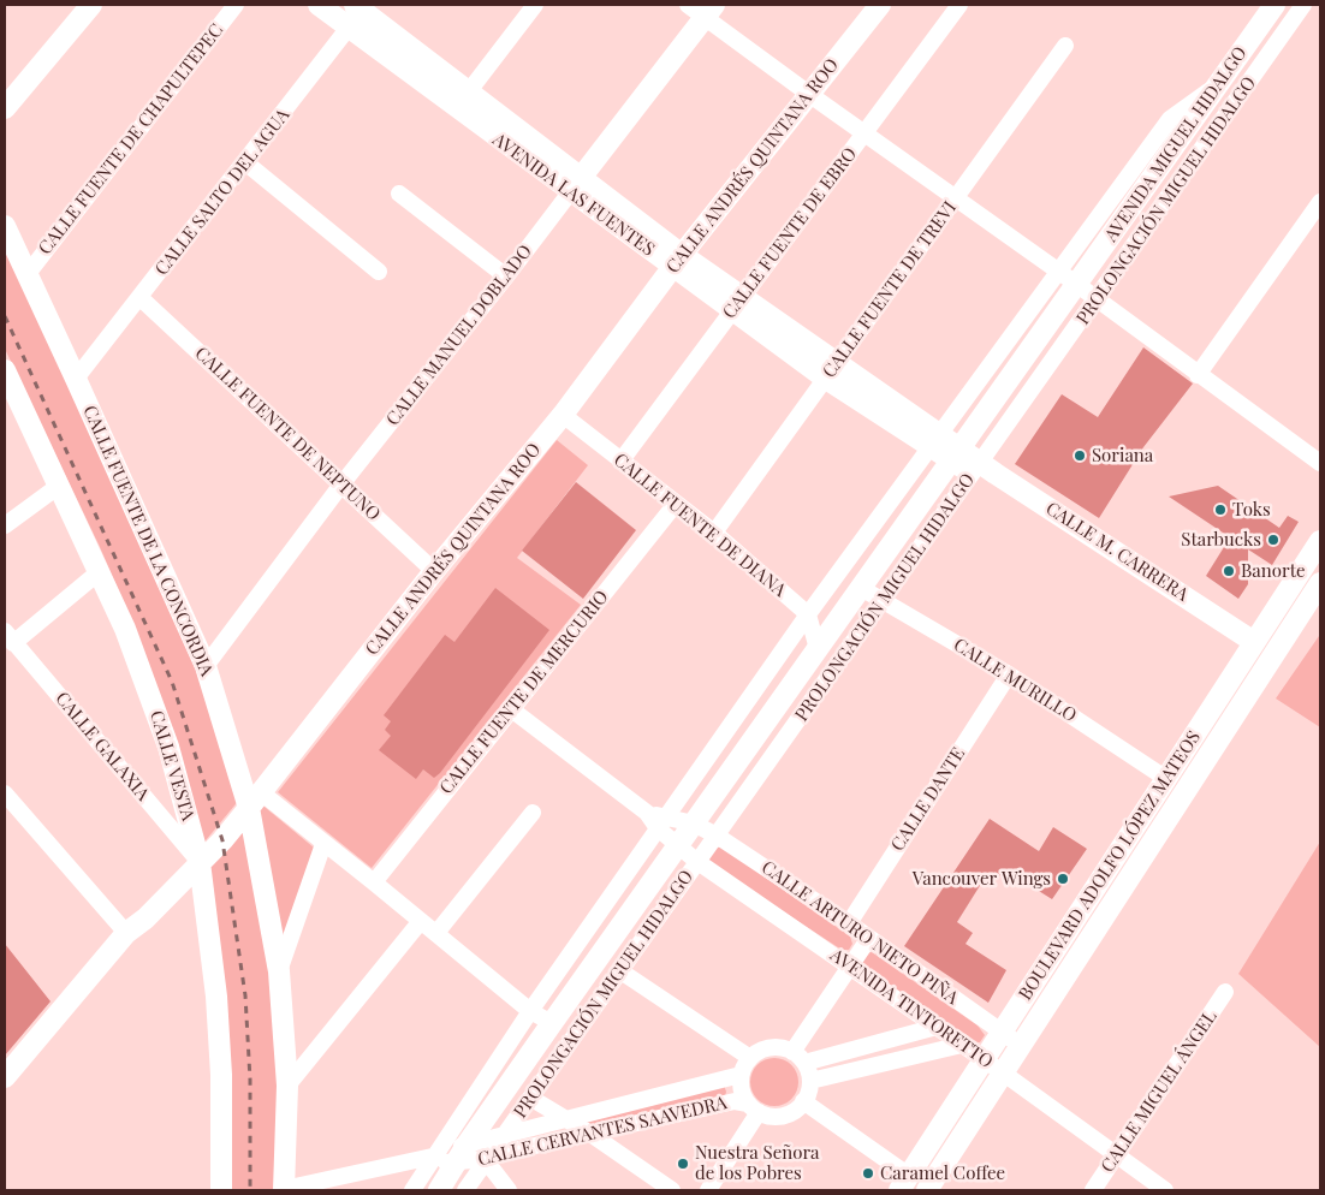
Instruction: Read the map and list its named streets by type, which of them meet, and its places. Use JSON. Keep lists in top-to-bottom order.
{
  "streets": {
    "main road": [
      "AVENIDA MIGUEL HIDALGO",
      "CALLE ANDRÉS QUINTANA ROO",
      "AVENIDA LAS FUENTES",
      "PROLONGACIÓN MIGUEL HIDALGO",
      "CALLE MANUEL DOBLADO",
      "CALLE FUENTE DE LA CONCORDIA",
      "CALLE M. CARRERA",
      "CALLE VESTA",
      "BOULEVARD ADOLFO LÓPEZ MATEOS"
    ],
    "street": [
      "CALLE FUENTE DE CHAPULTEPEC",
      "CALLE SALTO DEL AGUA",
      "CALLE FUENTE DE EBRO",
      "CALLE FUENTE DE TREVI",
      "CALLE FUENTE DE NEPTUNO",
      "CALLE FUENTE DE DIANA",
      "CALLE MURILLO",
      "CALLE FUENTE DE MERCURIO",
      "CALLE GALAXIA",
      "CALLE DANTE",
      "CALLE ARTURO NIETO PIÑA",
      "AVENIDA TINTORETTO",
      "CALLE MIGUEL ÁNGEL",
      "CALLE CERVANTES SAAVEDRA"
    ]
  },
  "crossings": [
    ["CALLE FUENTE DE CHAPULTEPEC", "CALLE FUENTE DE LA CONCORDIA"],
    ["AVENIDA MIGUEL HIDALGO", "PROLONGACIÓN MIGUEL HIDALGO"],
    ["CALLE ANDRÉS QUINTANA ROO", "AVENIDA LAS FUENTES"],
    ["CALLE ANDRÉS QUINTANA ROO", "CALLE FUENTE DE NEPTUNO"],
    ["CALLE ANDRÉS QUINTANA ROO", "CALLE FUENTE DE DIANA"],
    ["CALLE ANDRÉS QUINTANA ROO", "CALLE FUENTE DE LA CONCORDIA"],
    ["CALLE ANDRÉS QUINTANA ROO", "CALLE GALAXIA"],
    ["CALLE ANDRÉS QUINTANA ROO", "CALLE VESTA"],
    ["CALLE SALTO DEL AGUA", "AVENIDA LAS FUENTES"],
    ["CALLE SALTO DEL AGUA", "CALLE FUENTE DE NEPTUNO"],
    ["CALLE SALTO DEL AGUA", "CALLE FUENTE DE LA CONCORDIA"],
    ["AVENIDA LAS FUENTES", "PROLONGACIÓN MIGUEL HIDALGO"],
    ["AVENIDA LAS FUENTES", "CALLE FUENTE DE EBRO"],
    ["AVENIDA LAS FUENTES", "CALLE FUENTE DE TREVI"],
    ["AVENIDA LAS FUENTES", "CALLE MANUEL DOBLADO"],
    ["AVENIDA LAS FUENTES", "CALLE M. CARRERA"],
    ["PROLONGACIÓN MIGUEL HIDALGO", "CALLE M. CARRERA"],
    ["PROLONGACIÓN MIGUEL HIDALGO", "CALLE MURILLO"],
    ["PROLONGACIÓN MIGUEL HIDALGO", "CALLE ARTURO NIETO PIÑA"],
    ["PROLONGACIÓN MIGUEL HIDALGO", "AVENIDA TINTORETTO"],
    ["PROLONGACIÓN MIGUEL HIDALGO", "CALLE CERVANTES SAAVEDRA"],
    ["CALLE FUENTE DE EBRO", "CALLE FUENTE DE DIANA"],
    ["CALLE FUENTE DE TREVI", "CALLE FUENTE DE DIANA"],
    ["CALLE MANUEL DOBLADO", "CALLE FUENTE DE NEPTUNO"],
    ["CALLE MANUEL DOBLADO", "CALLE FUENTE DE LA CONCORDIA"],
    ["CALLE FUENTE DE DIANA", "CALLE FUENTE DE MERCURIO"],
    ["CALLE M. CARRERA", "BOULEVARD ADOLFO LÓPEZ MATEOS"],
    ["CALLE MURILLO", "CALLE DANTE"],
    ["CALLE MURILLO", "BOULEVARD ADOLFO LÓPEZ MATEOS"],
    ["CALLE GALAXIA", "CALLE VESTA"],
    ["CALLE DANTE", "CALLE ARTURO NIETO PIÑA"],
    ["BOULEVARD ADOLFO LÓPEZ MATEOS", "CALLE ARTURO NIETO PIÑA"],
    ["BOULEVARD ADOLFO LÓPEZ MATEOS", "AVENIDA TINTORETTO"],
    ["AVENIDA TINTORETTO", "CALLE MIGUEL ÁNGEL"]
  ],
  "places": [
    "Soriana",
    "Toks",
    "Starbucks",
    "Banorte",
    "Vancouver Wings",
    "Nuestra Señora de los Pobres",
    "Caramel Coffee"
  ]
}
